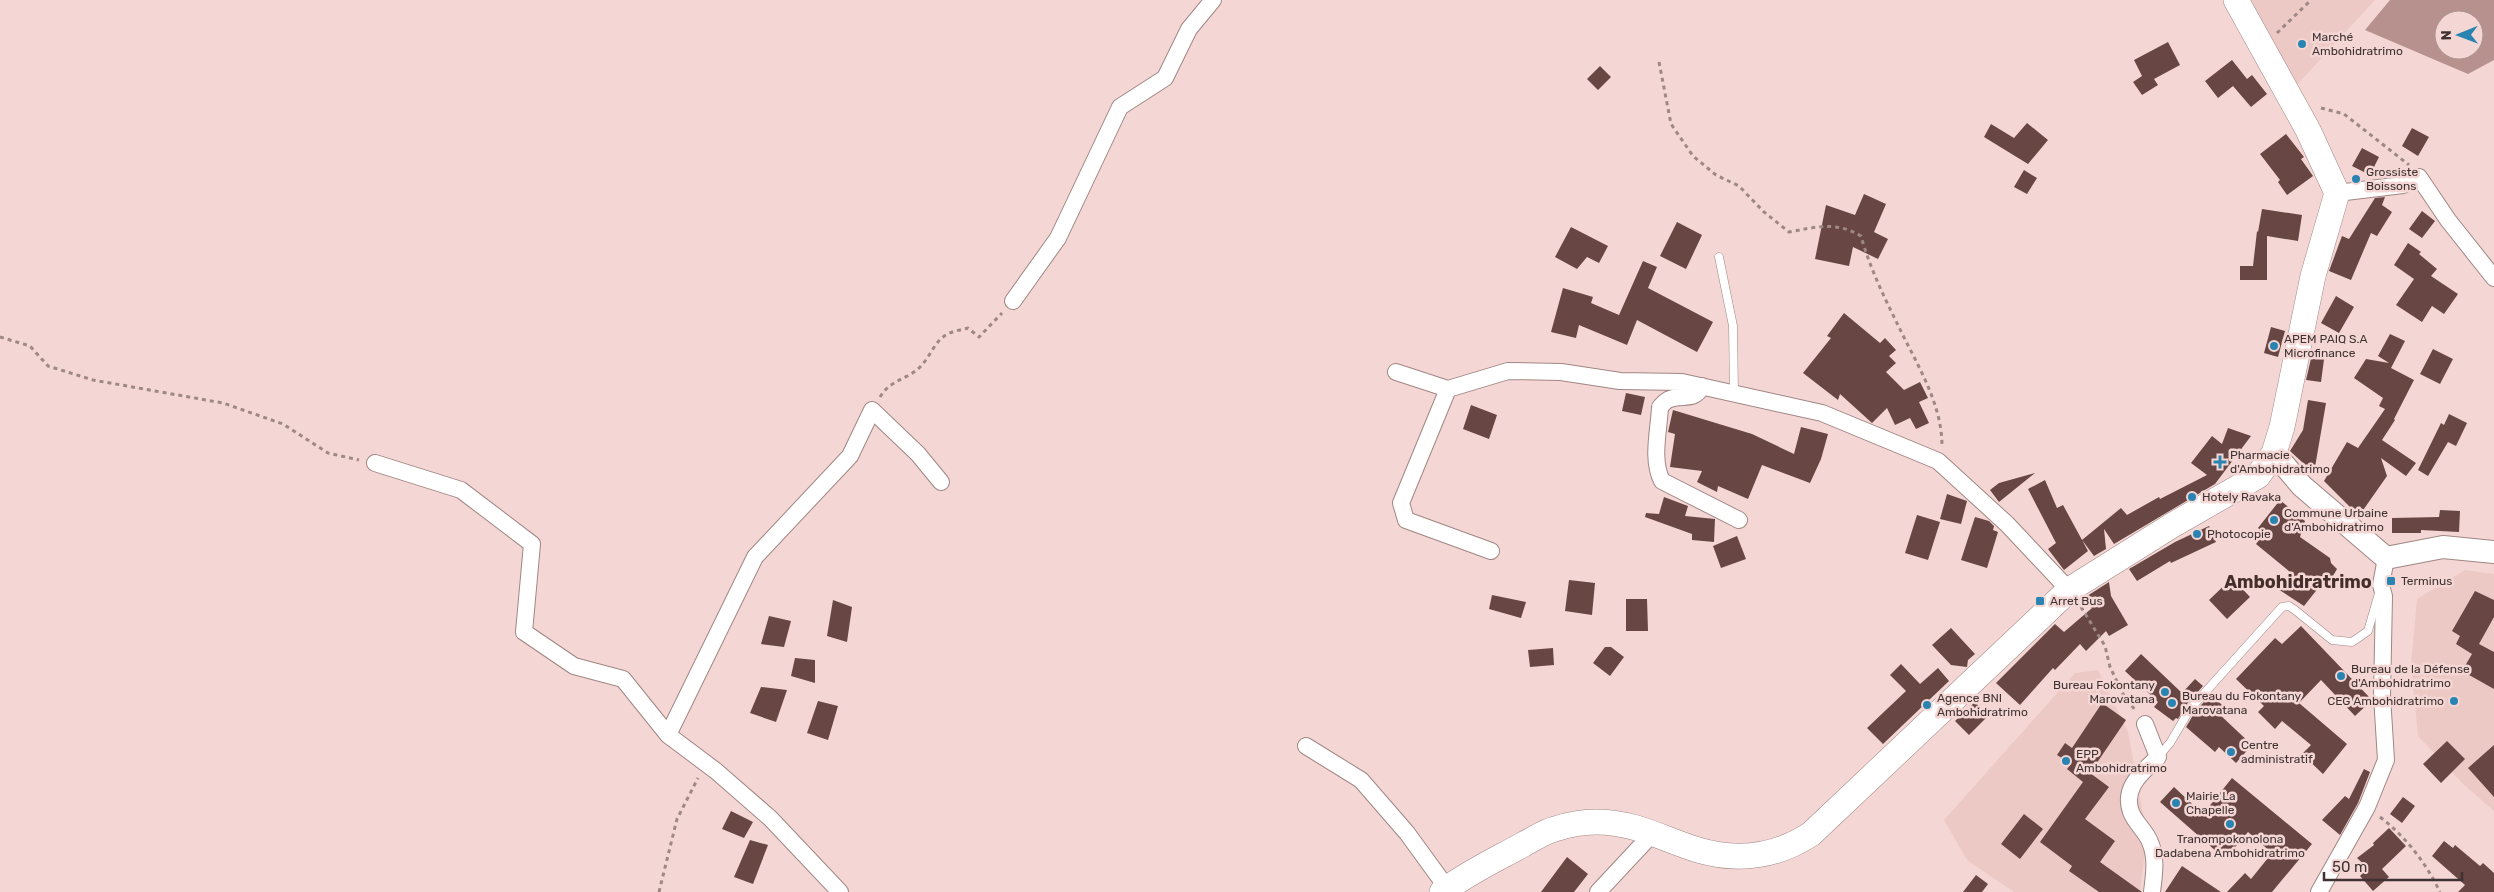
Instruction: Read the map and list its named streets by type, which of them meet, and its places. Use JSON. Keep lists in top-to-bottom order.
{
  "districts": ["Ambohidratrimo"],
  "places": {
    "other": [
      "Marché Ambohidratrimo",
      "Grossiste Boissons",
      "APEM PAIQ S.A Microfinance",
      "Hotely Ravaka",
      "Commune Urbaine d'Ambohidratrimo",
      "Photocopie",
      "Bureau de la Défense d'Ambohidratrimo",
      "Bureau Fokontany Marovatana",
      "CEG Ambohidratrimo",
      "Bureau du Fokontany Marovatana",
      "Agence BNI Ambohidratrimo",
      "Centre administratif",
      "EPP Ambohidratrimo",
      "Mairie La Chapelle",
      "Tranompokonolona Dadabena Ambohidratrimo"
    ],
    "health": ["Pharmacie d'Ambohidratrimo"],
    "transit": ["Terminus", "Arret Bus"]
  },
  "scale_bar": "50 m",
  "north": "left"
}
